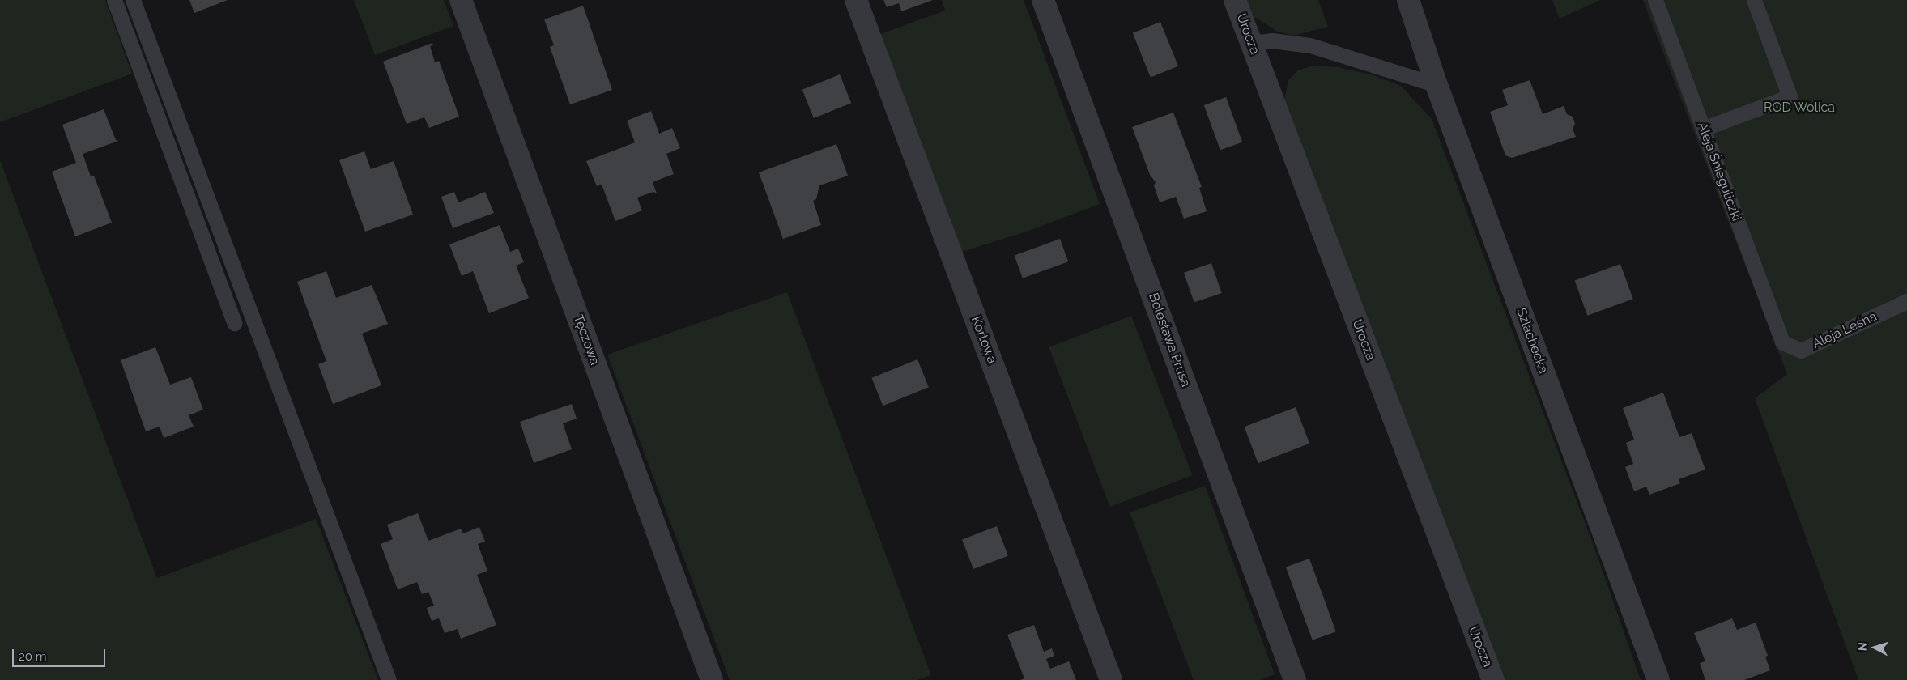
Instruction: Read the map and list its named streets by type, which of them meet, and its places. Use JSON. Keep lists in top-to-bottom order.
{
  "streets": {
    "street": [
      "Urocza",
      "Tęczowa",
      "Kortowa",
      "Bolesława Prusa",
      "Szlachecka"
    ],
    "lane": ["Aleja Śnieguliczki", "Aleja Leśna"]
  },
  "crossings": [
    ["Aleja Śnieguliczki", "Aleja Leśna"]
  ],
  "parks": ["ROD Wolica"],
  "scale_bar": "20 m",
  "north": "left"
}
